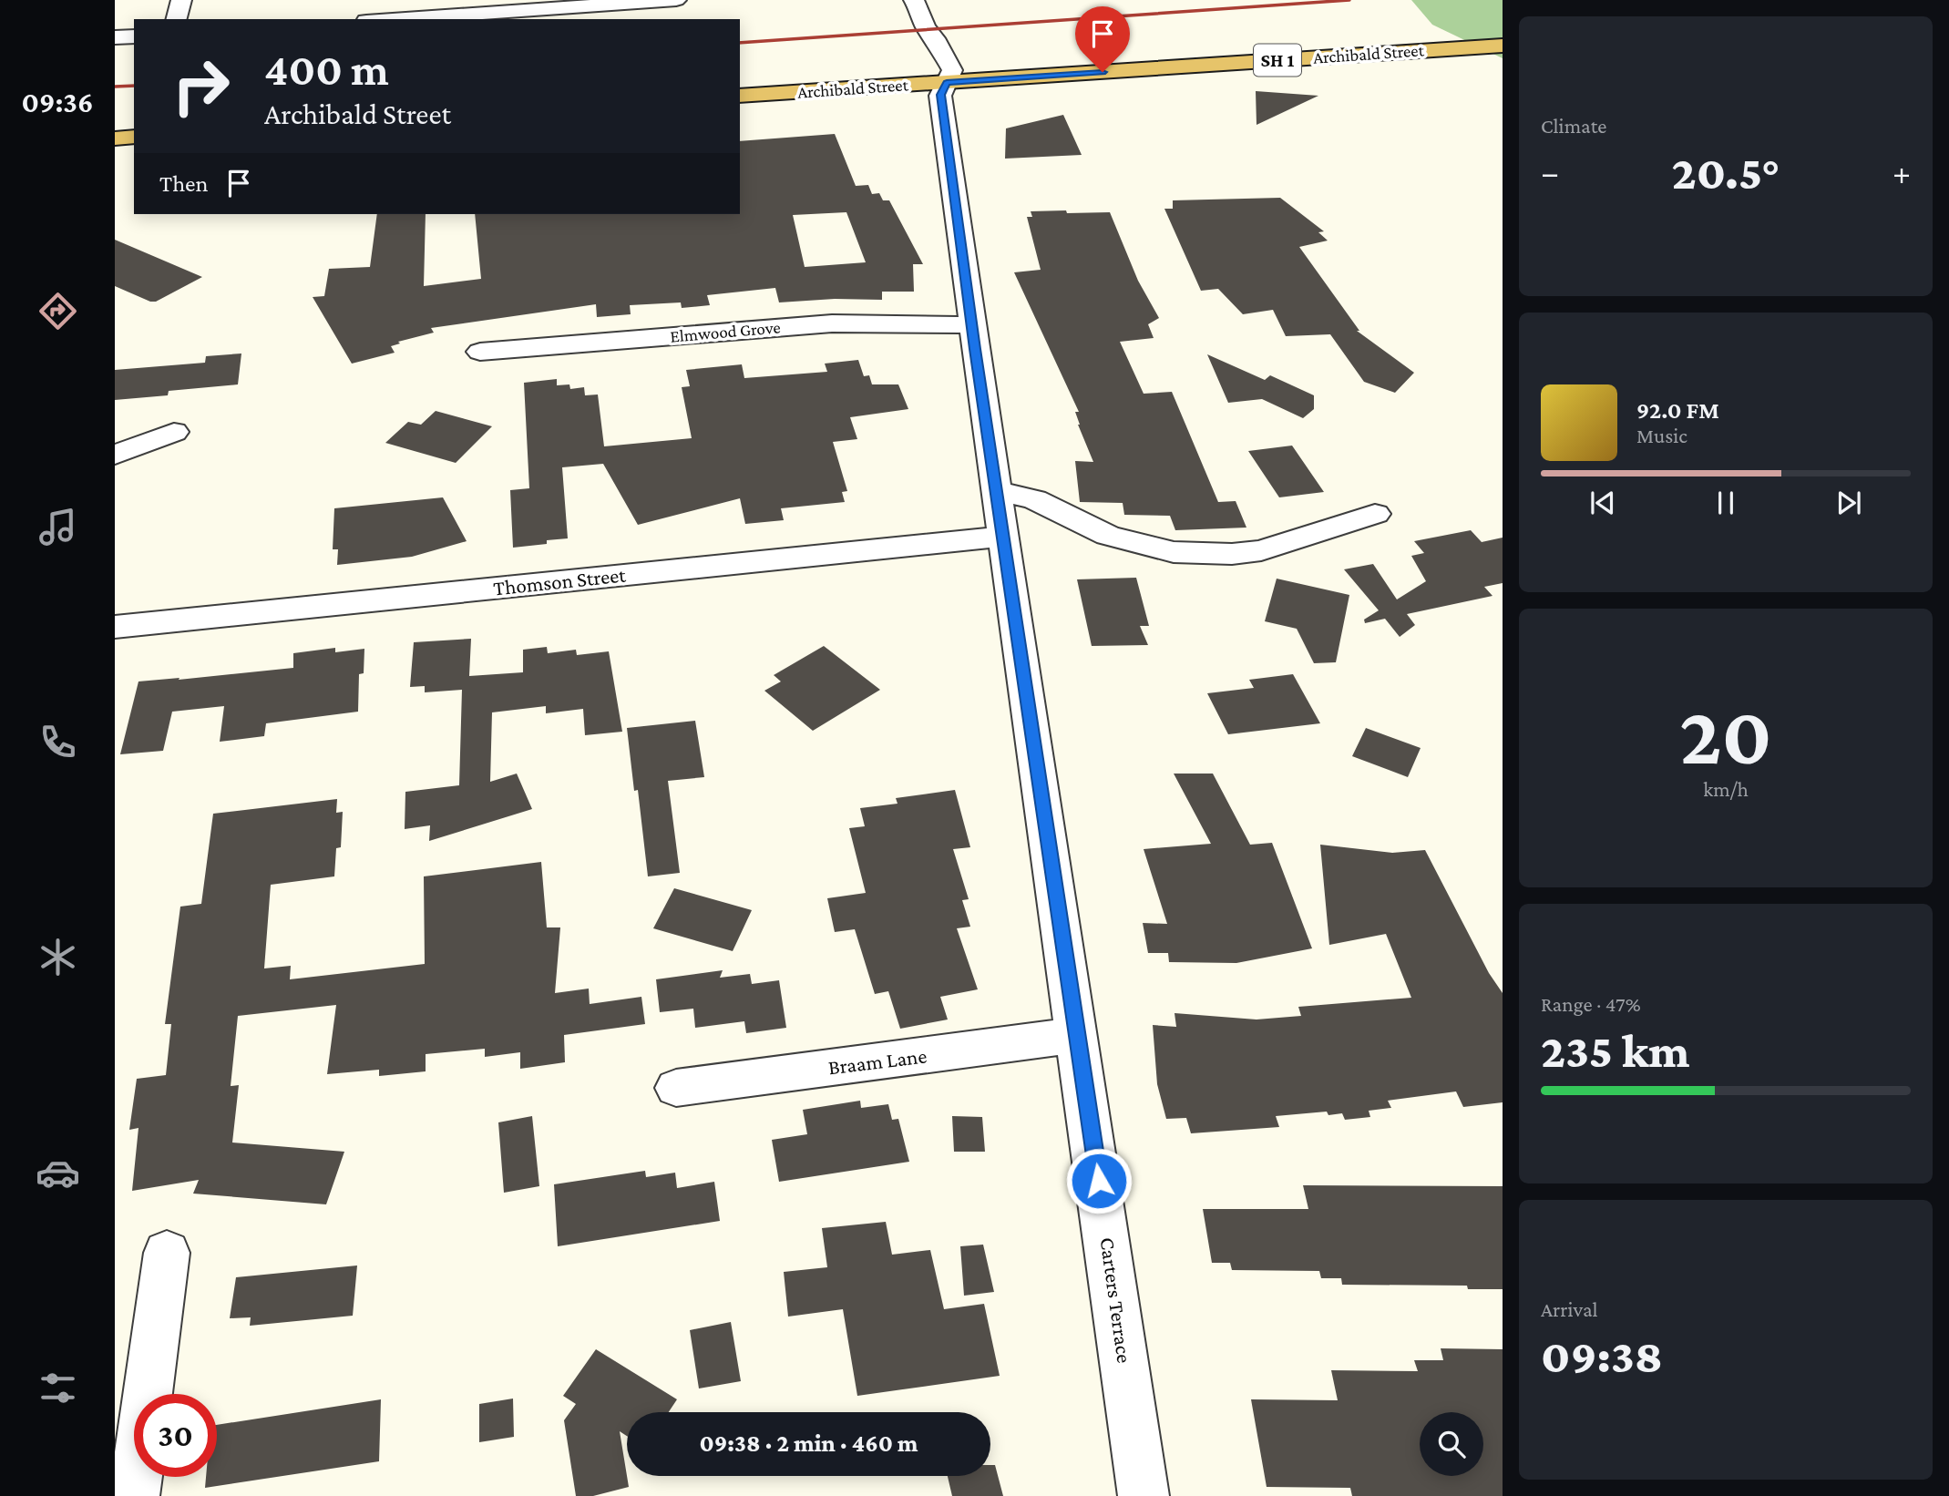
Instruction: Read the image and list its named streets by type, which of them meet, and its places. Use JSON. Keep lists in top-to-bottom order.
{
  "streets": {
    "highway": ["Archibald Street", "SH 1"],
    "street": [
      "Elmwood Grove",
      "Thomson Street",
      "Braam Lane",
      "Carters Terrace"
    ]
  },
  "crossings": [
    ["Archibald Street", "Carters Terrace"],
    ["Elmwood Grove", "Carters Terrace"],
    ["Thomson Street", "Carters Terrace"],
    ["Braam Lane", "Carters Terrace"]
  ],
  "page": {
    "tabs": "09:36",
    "tile": [
      "Climate",
      ["20", "km/h"],
      ["Range · 47%", "235 km"],
      ["Arrival", "09:38"]
    ],
    "turn": ["400 m", "Archibald Street"],
    "heat": ["−", "20.5°", "+"],
    "then": "Then",
    "song": ["92.0 FM", "Music"],
    "limit": "30",
    "trip": "09:38 · 2 min · 460 m"
  }
}
